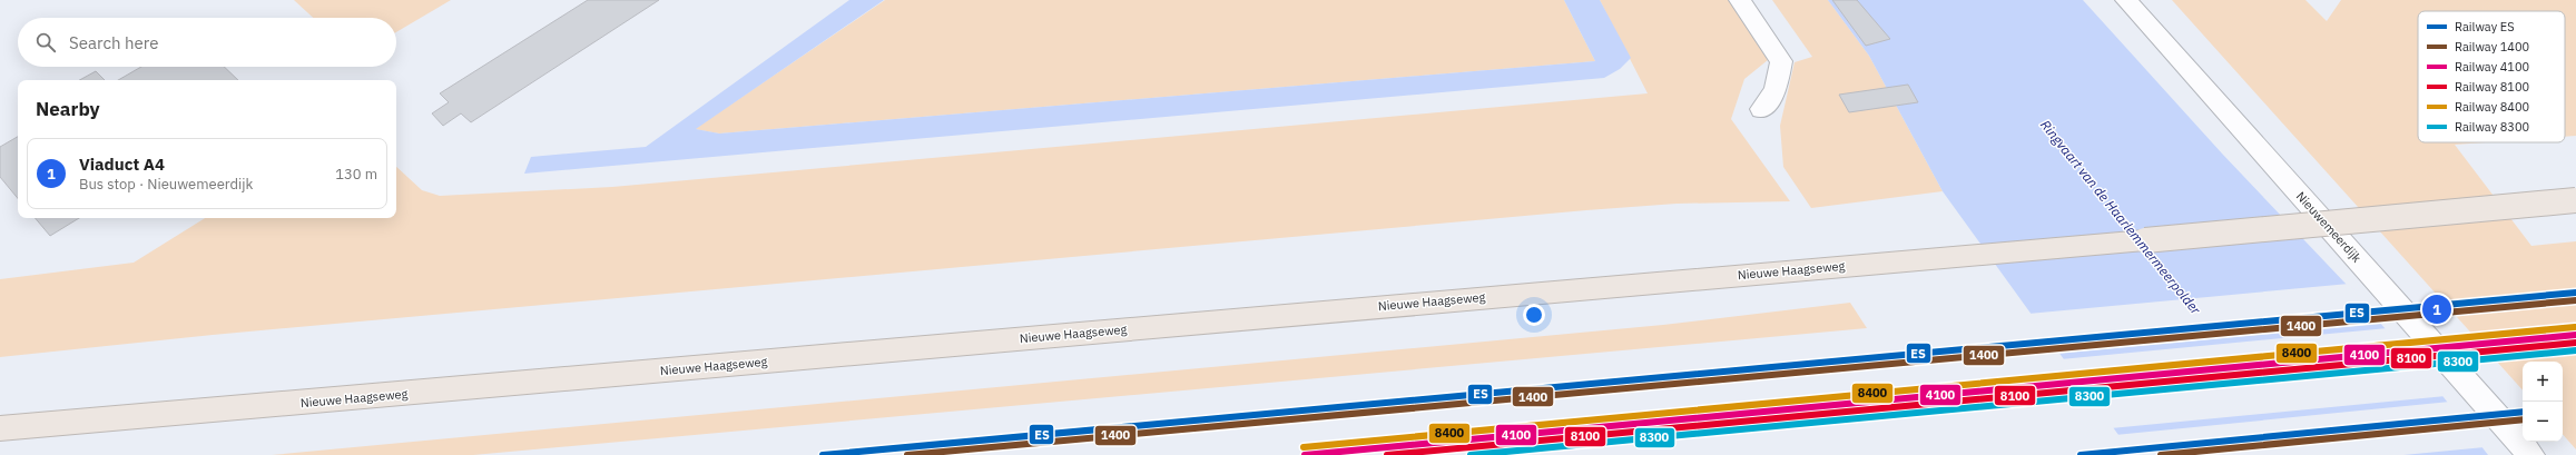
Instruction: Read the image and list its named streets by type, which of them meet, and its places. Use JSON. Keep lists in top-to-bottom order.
{
  "streets": {
    "highway": ["Nieuwe Haagseweg"],
    "street": ["Nieuwemeerdijk"]
  },
  "water": ["Ringvaart van de Haarlemmermeerpolder"],
  "lines": [
    "rail line ES",
    "rail line 1400",
    "rail line 8400",
    "rail line 4100",
    "rail line 8100",
    "rail line 8300"
  ],
  "legend": [
    "Railway ES",
    "Railway 1400",
    "Railway 4100",
    "Railway 8100",
    "Railway 8400",
    "Railway 8300"
  ],
  "page": {
    "search": "Search here",
    "heading": "Nearby",
    "list": [
      {
        "mark": "1",
        "name": "Viaduct A4",
        "note": "Bus stop · Nieuwemeerdijk",
        "value": "130 m"
      }
    ],
    "pins": "1",
    "map_buttons": ["+", "−"]
  }
}
